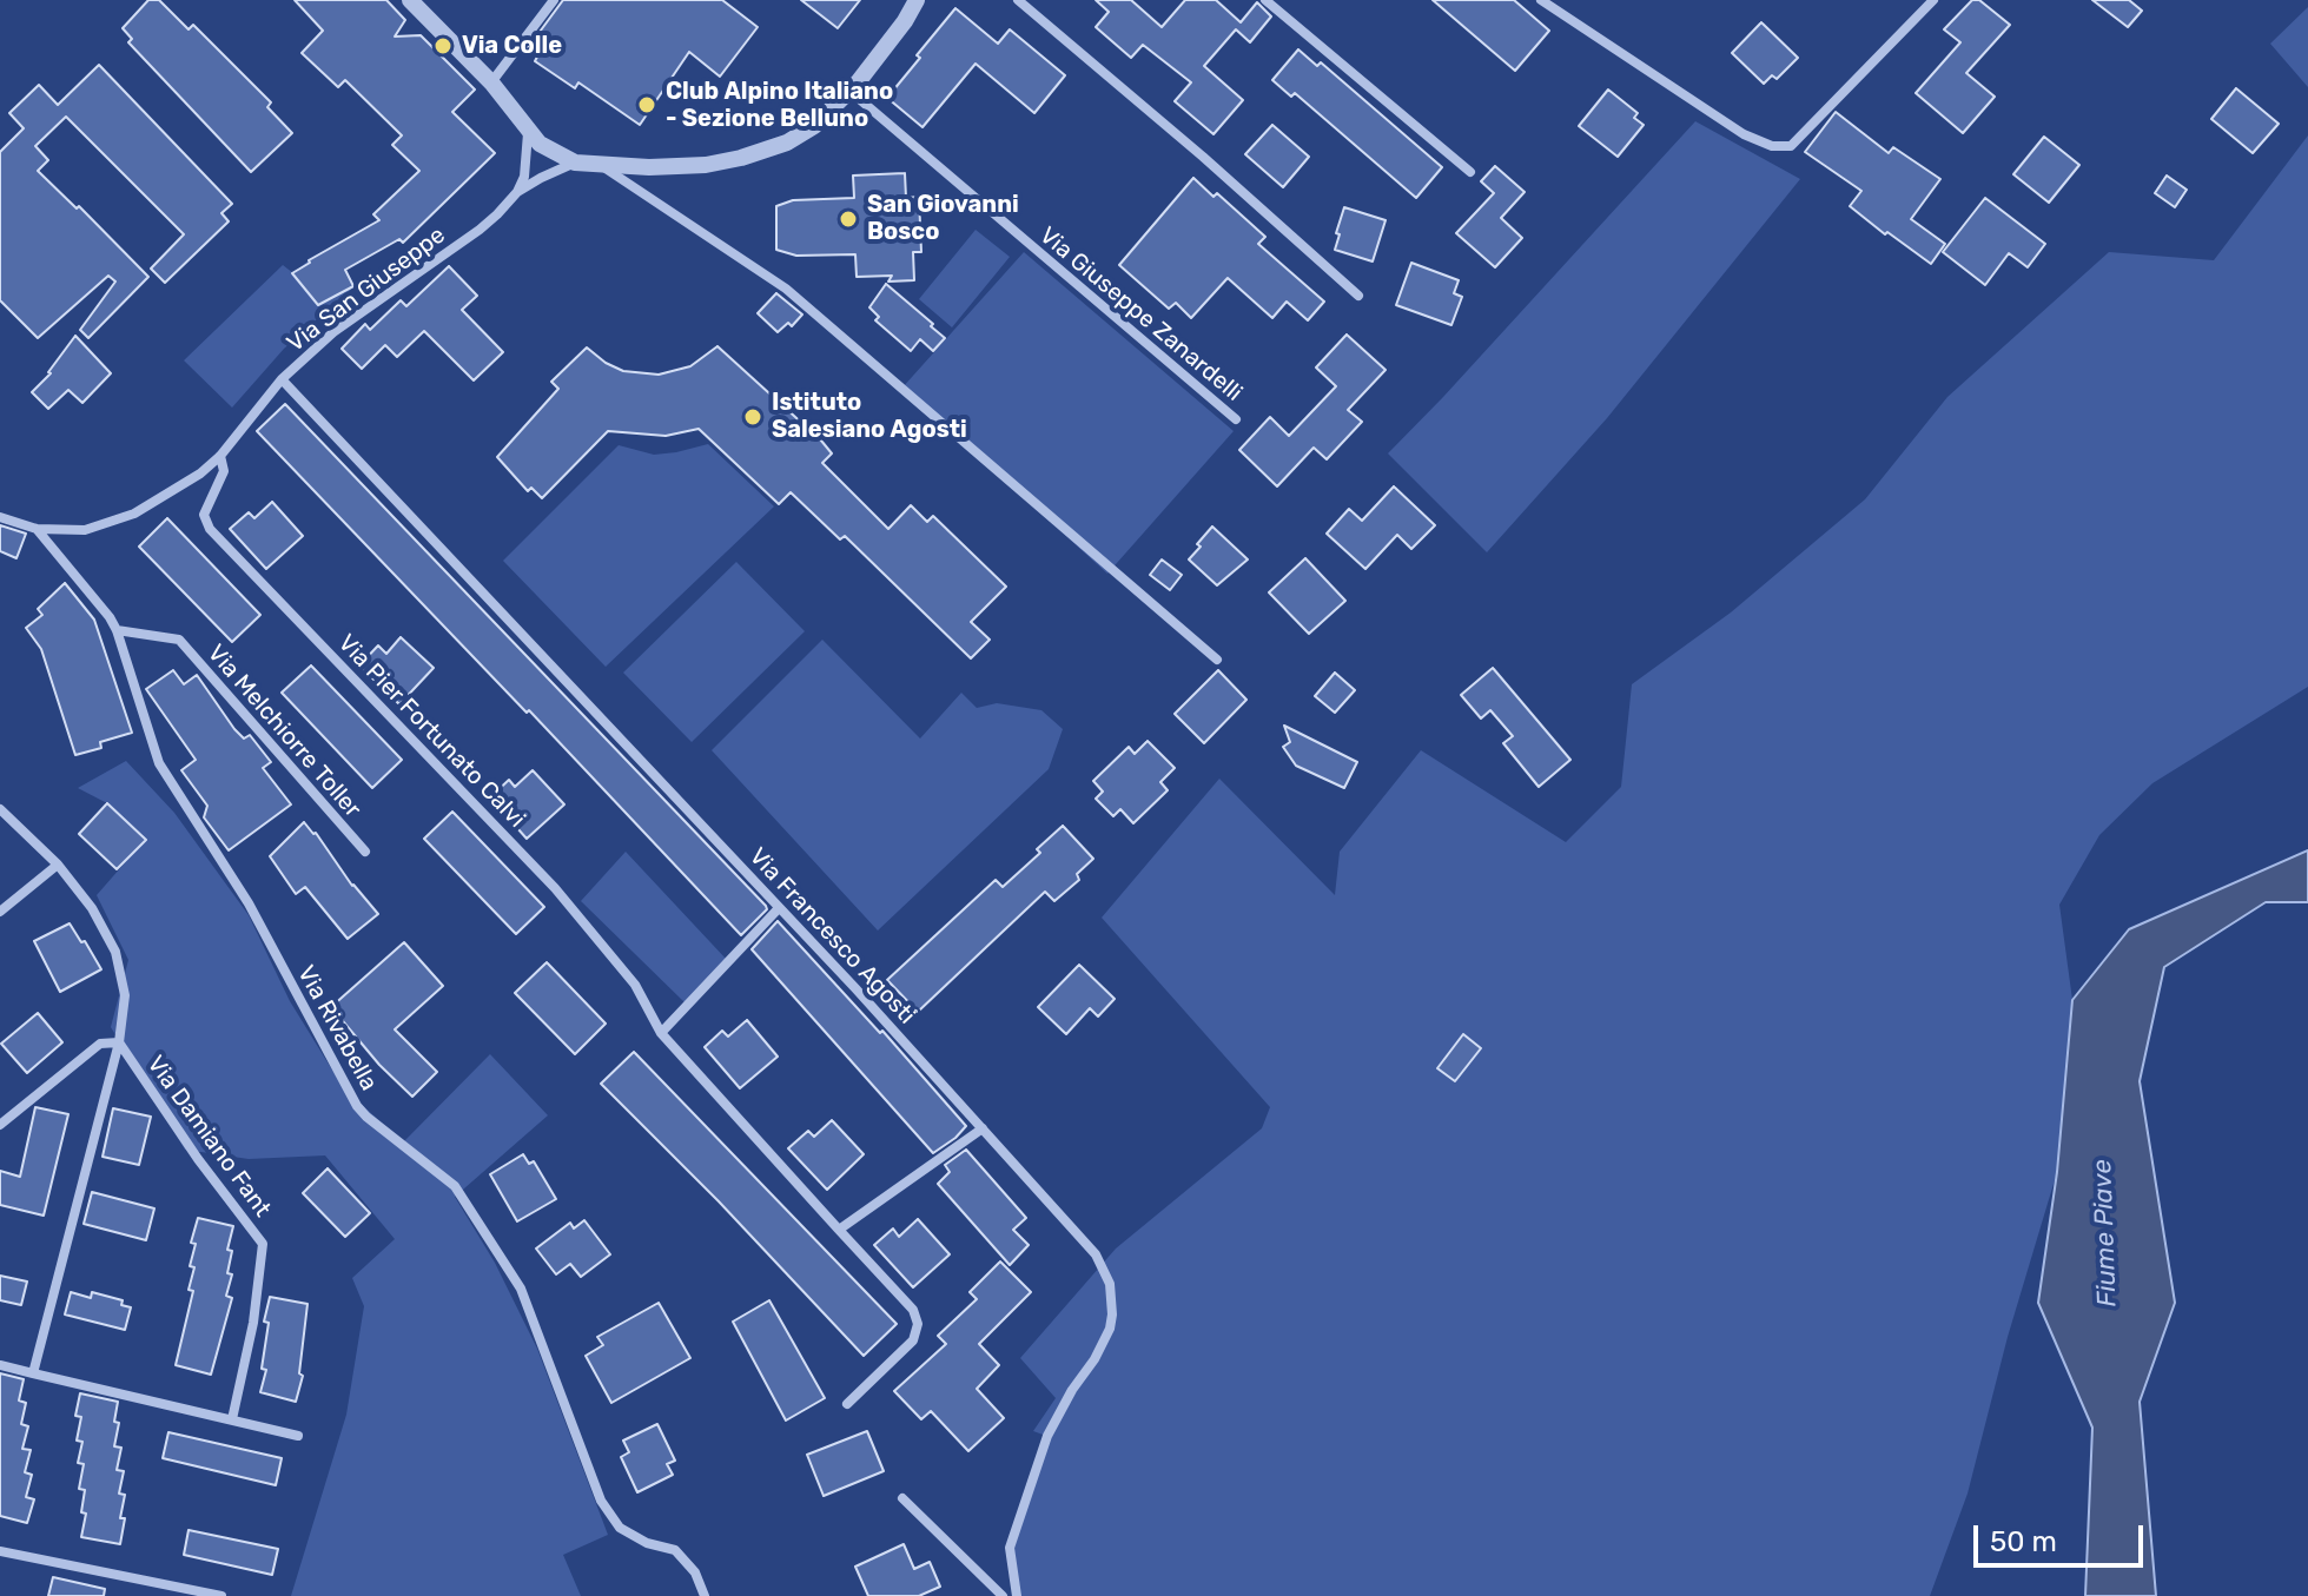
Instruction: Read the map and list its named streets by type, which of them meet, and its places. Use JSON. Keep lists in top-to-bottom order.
{
  "streets": {
    "street": [
      "Via San Giuseppe",
      "Via Giuseppe Zanardelli",
      "Via Melchiorre Toller",
      "Via Pier Fortunato Calvi",
      "Via Francesco Agosti",
      "Via Rivabella",
      "Via Damiano Fant"
    ]
  },
  "crossings": [
    ["Via San Giuseppe", "Via Pier Fortunato Calvi"],
    ["Via San Giuseppe", "Via Francesco Agosti"],
    ["Via San Giuseppe", "Via Rivabella"],
    ["Via Melchiorre Toller", "Via Rivabella"]
  ],
  "water": ["Fiume Piave"],
  "places": [
    "Via Colle",
    "Club Alpino Italiano - Sezione Belluno",
    "San Giovanni Bosco",
    "Istituto Salesiano Agosti"
  ],
  "scale_bar": "50 m"
}
